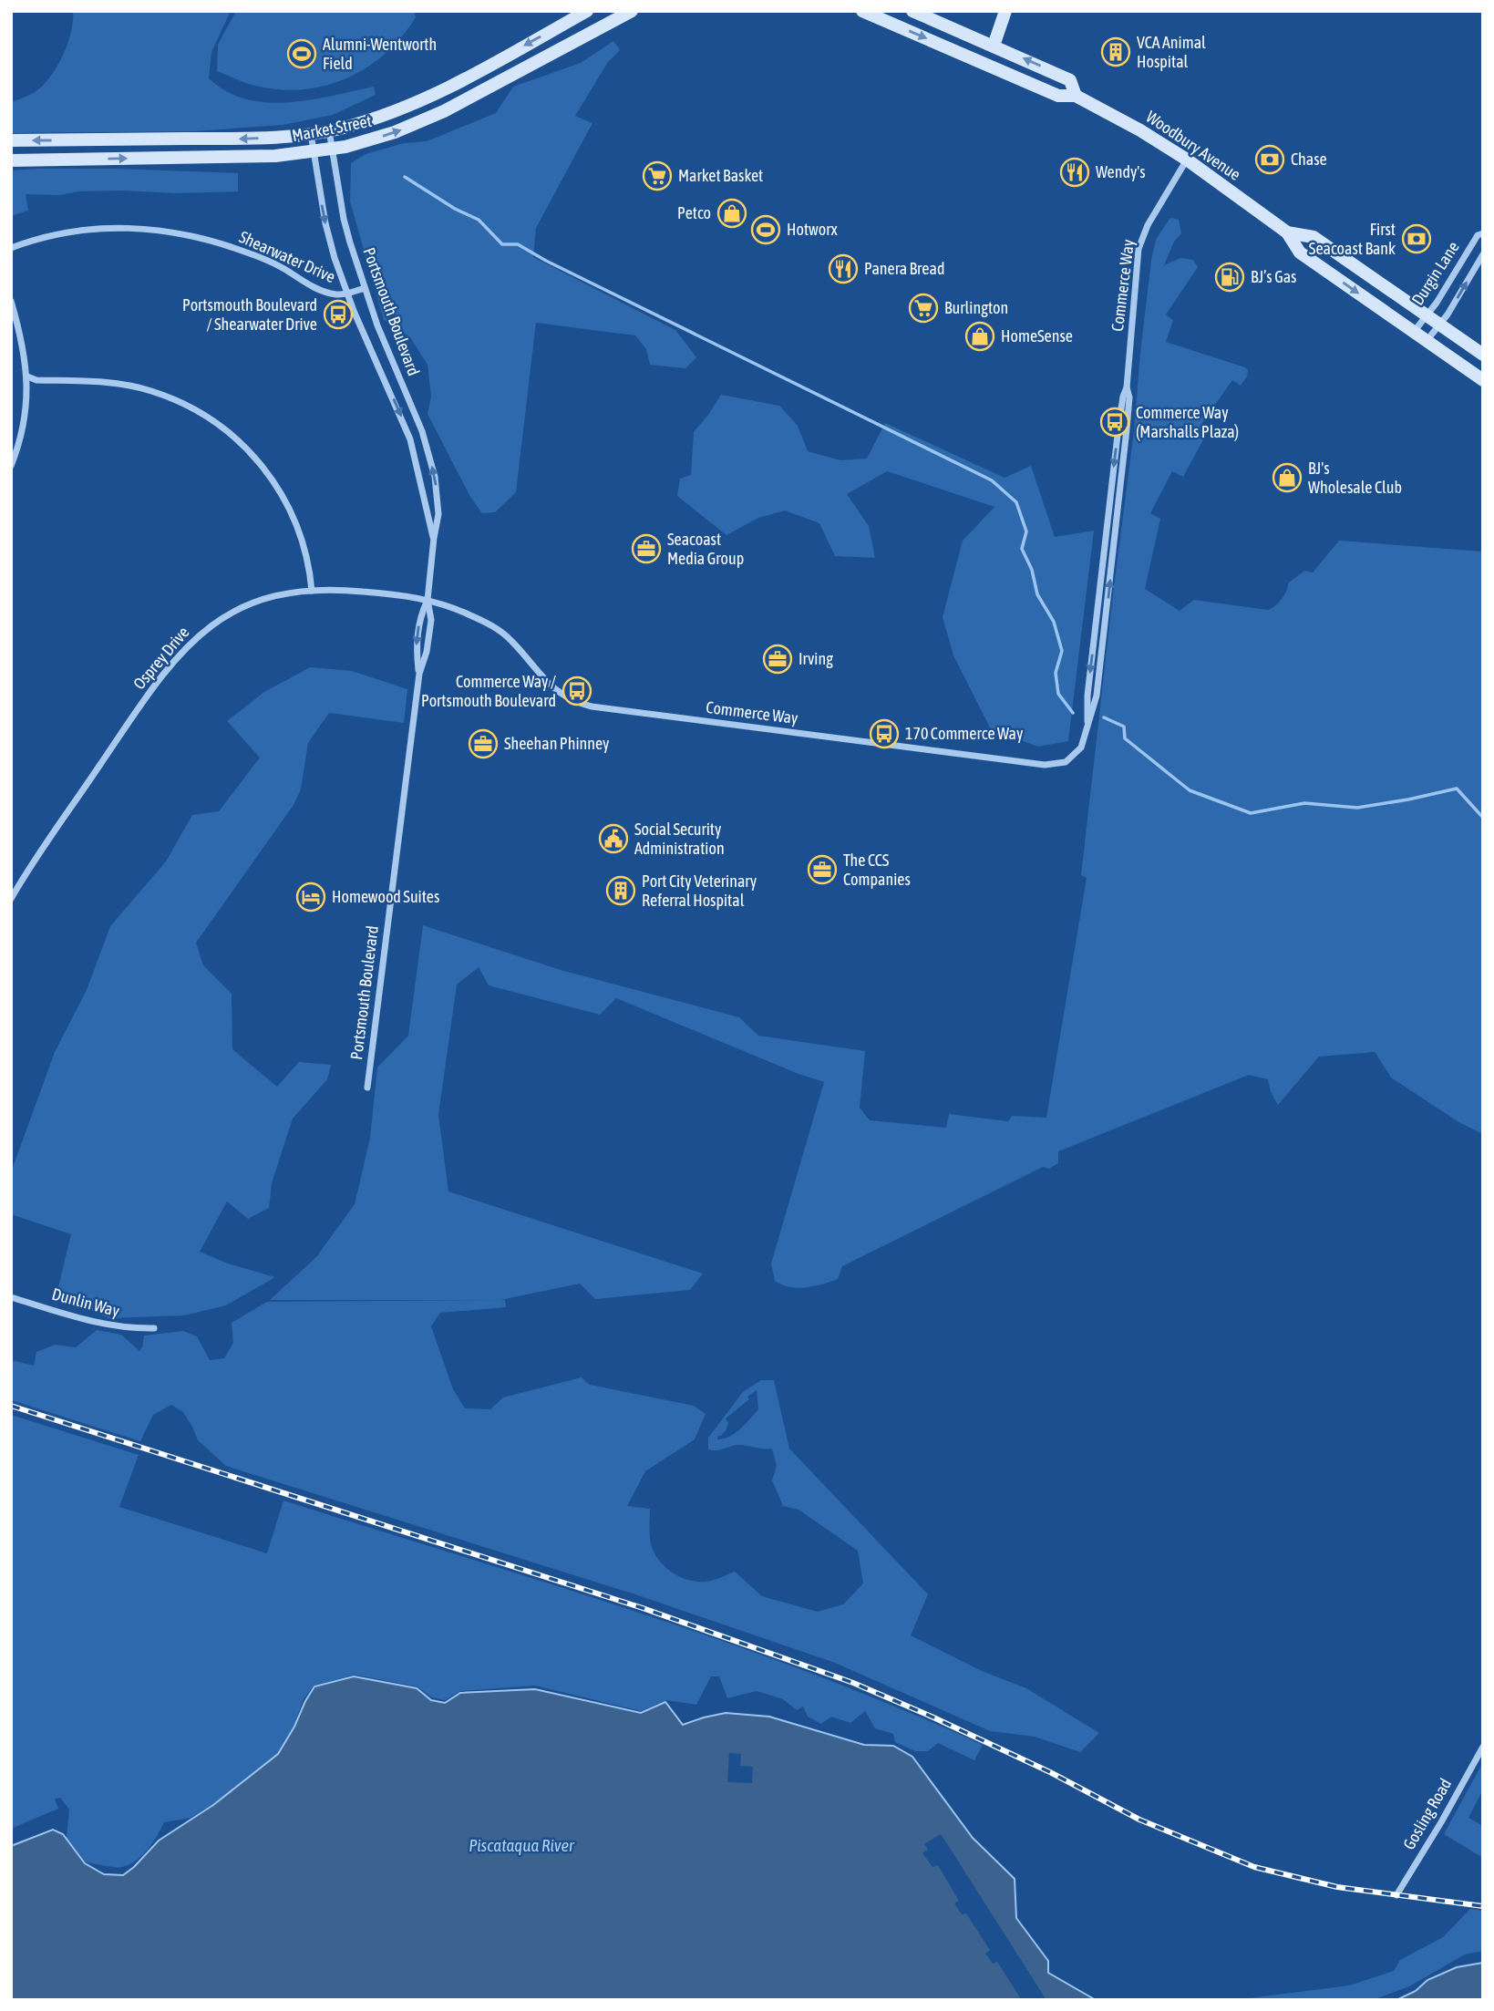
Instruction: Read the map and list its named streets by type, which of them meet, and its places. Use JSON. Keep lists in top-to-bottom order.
{
  "streets": {
    "main road": ["Market Street", "Woodbury Avenue"],
    "street": [
      "Shearwater Drive",
      "Durgin Lane",
      "Commerce Way",
      "Portsmouth Boulevard",
      "Osprey Drive",
      "Dunlin Way",
      "Gosling Road"
    ]
  },
  "crossings": [
    ["Market Street", "Portsmouth Boulevard"],
    ["Woodbury Avenue", "Durgin Lane"],
    ["Woodbury Avenue", "Commerce Way"],
    ["Shearwater Drive", "Portsmouth Boulevard"],
    ["Commerce Way", "Portsmouth Boulevard"],
    ["Commerce Way", "Osprey Drive"],
    ["Portsmouth Boulevard", "Osprey Drive"]
  ],
  "water": ["Piscataqua River"],
  "places": {
    "building": ["VCA Animal Hospital", "Port City Veterinary Referral Hospital"],
    "sports": ["Alumni-Wentworth Field", "Hotworx"],
    "bank": ["Chase", "First Seacoast Bank"],
    "restaurant": ["Wendy's", "Panera Bread"],
    "supermarket": ["Market Basket", "Burlington"],
    "shop": ["Petco", "HomeSense", "BJ's Wholesale Club"],
    "fuel station": ["BJ’s Gas"],
    "bus stop": [
      "Portsmouth Boulevard / Shearwater Drive",
      "Commerce Way (Marshalls Plaza)",
      "Commerce Way / Portsmouth Boulevard",
      "170 Commerce Way"
    ],
    "office": [
      "Seacoast Media Group",
      "Irving",
      "Sheehan Phinney",
      "The CCS Companies"
    ],
    "public building": ["Social Security Administration"],
    "hotel": ["Homewood Suites"]
  }
}
